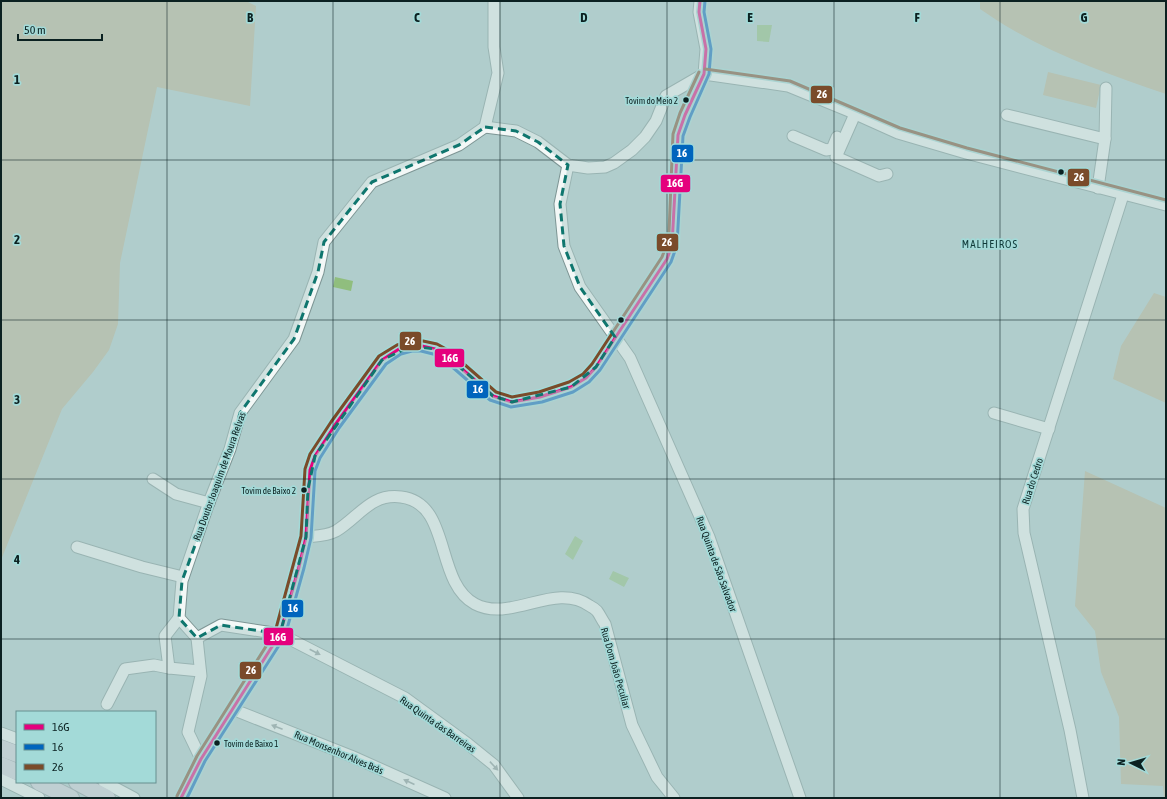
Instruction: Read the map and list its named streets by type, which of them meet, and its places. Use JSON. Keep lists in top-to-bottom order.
{
  "streets": {
    "street": [
      "Rua Doutor Joaquim de Moura Relvas",
      "Rua do Cedro",
      "Rua Quinta de São Salvador",
      "Rua Dom João Peculiar",
      "Rua Quinta das Barreiras",
      "Rua Monsenhor Alves Brás"
    ]
  },
  "one_way": ["Rua Quinta das Barreiras", "Rua Monsenhor Alves Brás"],
  "districts": ["MALHEIROS"],
  "places": ["Tovim do Meio 2", "Tovim de Baixo 2", "Tovim de Baixo 1"],
  "lines": ["transit line 16G", "transit line 16", "transit line 26"],
  "legend": ["16G", "16", "26"],
  "scale_bar": "50 m",
  "north": "left",
  "grid": {
    "columns": [
      "B",
      "C",
      "D",
      "E",
      "F",
      "G"
    ],
    "rows": [
      "1",
      "2",
      "3",
      "4"
    ]
  }
}
